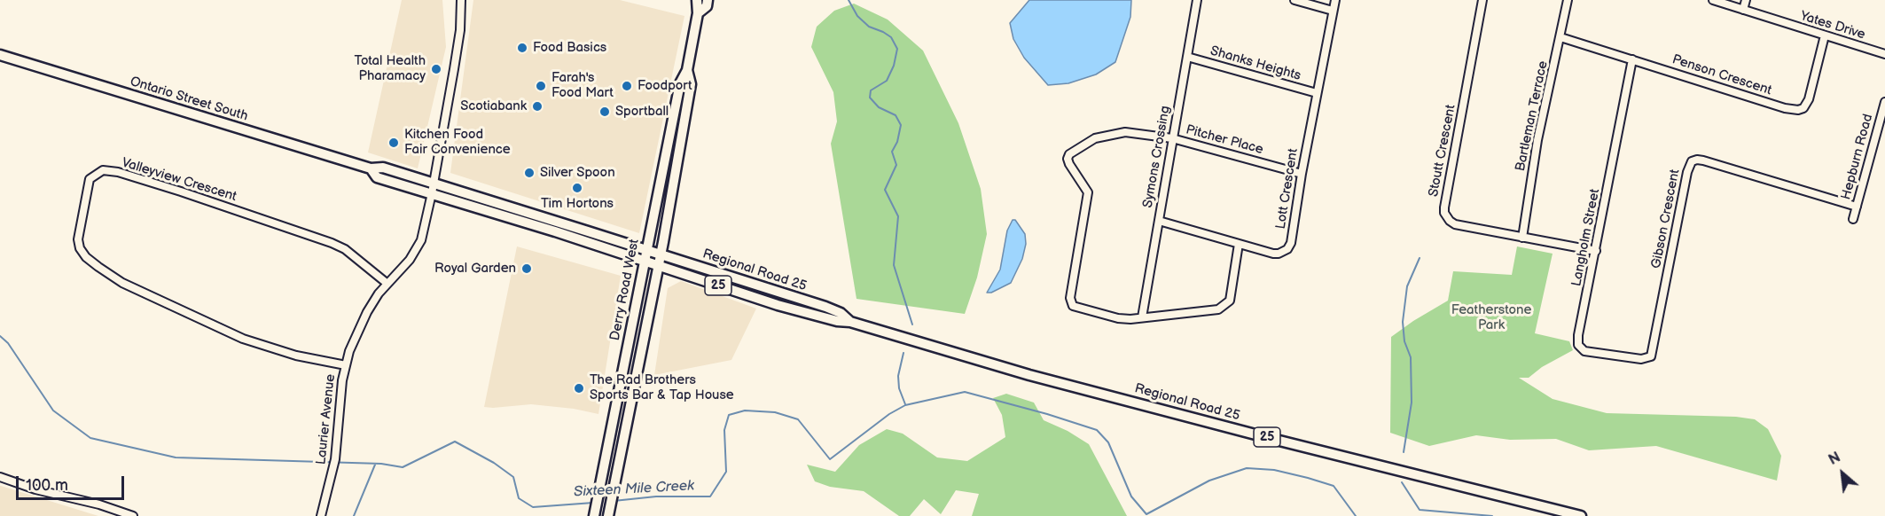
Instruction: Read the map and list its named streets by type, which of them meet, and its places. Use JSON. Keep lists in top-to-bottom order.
{
  "streets": {
    "main road": [
      "Ontario Street South",
      "Regional Road 25",
      "25",
      "Derry Road West"
    ],
    "street": [
      "Yates Drive",
      "Shanks Heights",
      "Penson Crescent",
      "Bartleman Terrace",
      "Pitcher Place",
      "Stoutt Crescent",
      "Symons Crossing",
      "Hepburn Road",
      "Valleyview Crescent",
      "Lott Crescent",
      "Gibson Crescent",
      "Langholm Street",
      "Laurier Avenue"
    ]
  },
  "crossings": [
    ["Yates Drive", "Penson Crescent"],
    ["Shanks Heights", "Symons Crossing"],
    ["Shanks Heights", "Lott Crescent"],
    ["Penson Crescent", "Bartleman Terrace"],
    ["Penson Crescent", "Langholm Street"],
    ["Ontario Street South", "Regional Road 25"],
    ["Ontario Street South", "Derry Road West"],
    ["Ontario Street South", "Laurier Avenue"],
    ["Bartleman Terrace", "Stoutt Crescent"],
    ["Pitcher Place", "Symons Crossing"],
    ["Pitcher Place", "Lott Crescent"],
    ["Stoutt Crescent", "Langholm Street"],
    ["Symons Crossing", "Lott Crescent"],
    ["Hepburn Road", "Gibson Crescent"],
    ["Valleyview Crescent", "Laurier Avenue"],
    ["Gibson Crescent", "Langholm Street"],
    ["Regional Road 25", "Derry Road West"]
  ],
  "water": ["Sixteen Mile Creek"],
  "parks": ["Featherstone Park"],
  "places": [
    "Food Basics",
    "Total Health Pharamacy",
    "Farah's Food Mart",
    "Foodport",
    "Scotiabank",
    "Sportball",
    "Kitchen Food Fair Convenience",
    "Silver Spoon",
    "Tim Hortons",
    "Royal Garden",
    "The Rad Brothers Sports Bar & Tap House"
  ],
  "scale_bar": "100 m",
  "north": "top left"
}
